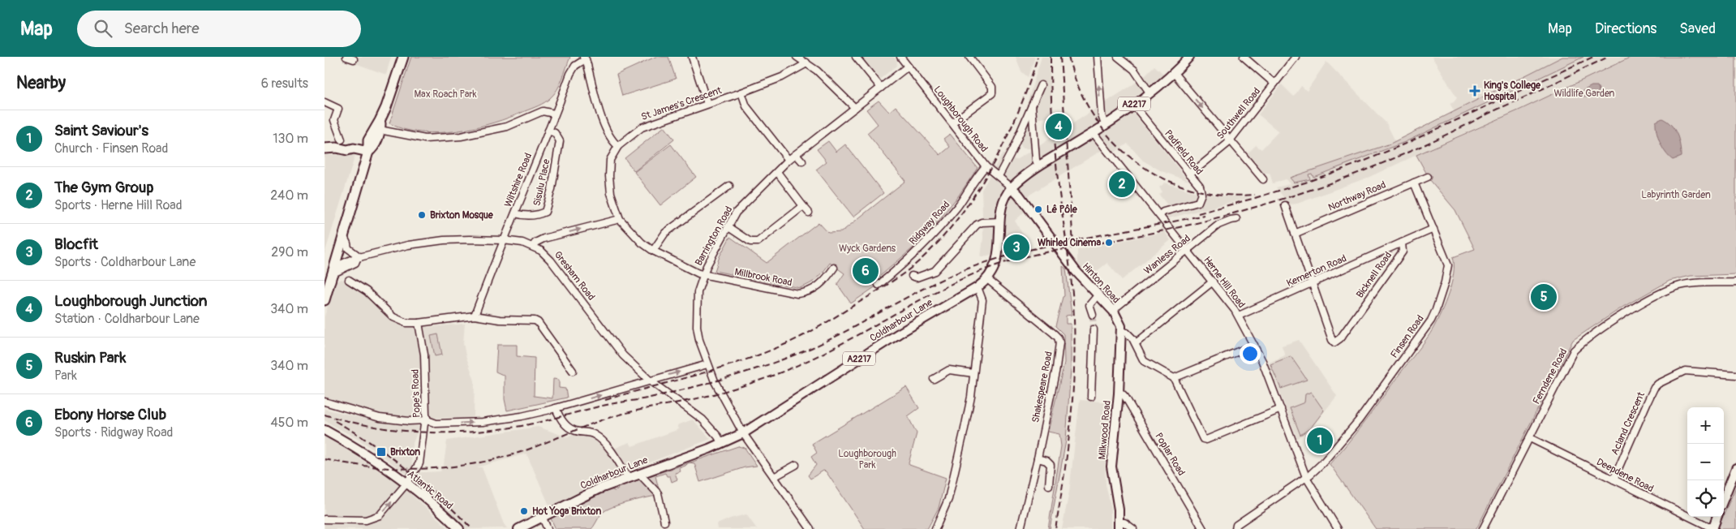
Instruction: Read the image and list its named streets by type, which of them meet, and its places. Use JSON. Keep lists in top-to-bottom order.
{
  "streets": {
    "main road": [
      "A2217",
      "Hinton Road",
      "Coldharbour Lane",
      "Milkwood Road",
      "Atlantic Road"
    ],
    "street": [
      "St James's Crescent",
      "Southwell Road",
      "Loughborough Road",
      "Padfield Road",
      "Wiltshire Road",
      "Sisulu Place",
      "Northway Road",
      "Ridgway Road",
      "Barrington Road",
      "Wanless Road",
      "Kemerton Road",
      "Bicknell Road",
      "Gresham Road",
      "Millbrook Road",
      "Herne Hill Road",
      "Finsen Road",
      "Ferndene Road",
      "Shakespeare Road",
      "Pope's Road",
      "Acland Crescent",
      "Poplar Road",
      "Deepdene Road"
    ]
  },
  "crossings": [
    ["St James's Crescent", "Barrington Road"],
    ["St James's Crescent", "Millbrook Road"],
    ["Southwell Road", "Padfield Road"],
    ["Loughborough Road", "Ridgway Road"],
    ["Loughborough Road", "Barrington Road"],
    ["Loughborough Road", "Hinton Road"],
    ["Loughborough Road", "Coldharbour Lane"],
    ["Padfield Road", "Herne Hill Road"],
    ["Padfield Road", "Coldharbour Lane"],
    ["Wiltshire Road", "Sisulu Place"],
    ["Wiltshire Road", "Gresham Road"],
    ["Northway Road", "Finsen Road"],
    ["Barrington Road", "Millbrook Road"],
    ["Barrington Road", "Coldharbour Lane"],
    ["Wanless Road", "Herne Hill Road"],
    ["Wanless Road", "Hinton Road"],
    ["Kemerton Road", "Bicknell Road"],
    ["Kemerton Road", "Herne Hill Road"],
    ["Gresham Road", "Coldharbour Lane"],
    ["Herne Hill Road", "Coldharbour Lane"],
    ["Herne Hill Road", "Finsen Road"],
    ["Hinton Road", "Coldharbour Lane"],
    ["Hinton Road", "Milkwood Road"],
    ["Coldharbour Lane", "Shakespeare Road"],
    ["Ferndene Road", "Deepdene Road"],
    ["Pope's Road", "Atlantic Road"],
    ["Acland Crescent", "Deepdene Road"],
    ["Milkwood Road", "Poplar Road"]
  ],
  "parks": [
    "Wildlife Garden",
    "Max Roach Park",
    "Labyrinth Garden",
    "Wyck Gardens",
    "Loughborough Park"
  ],
  "places": {
    "health": ["King's College Hospital"],
    "other": [
      "Lê Pôle",
      "Brixton Mosque",
      "Whirled Cinema",
      "Hot Yoga Brixton"
    ],
    "transit": ["Brixton"]
  },
  "page": {
    "header": "Map",
    "search": "Search here",
    "nav": ["Map", "Directions", "Saved"],
    "heading": ["Nearby", "6 results"],
    "list": [
      {
        "mark": "1",
        "name": "Saint Saviour's",
        "note": "Church · Finsen Road",
        "value": "130 m"
      },
      {
        "mark": "2",
        "name": "The Gym Group",
        "note": "Sports · Herne Hill Road",
        "value": "240 m"
      },
      {
        "mark": "3",
        "name": "Blocfit",
        "note": "Sports · Coldharbour Lane",
        "value": "290 m"
      },
      {
        "mark": "4",
        "name": "Loughborough Junction",
        "note": "Station · Coldharbour Lane",
        "value": "340 m"
      },
      {
        "mark": "5",
        "name": "Ruskin Park",
        "note": "Park",
        "value": "340 m"
      },
      {
        "mark": "6",
        "name": "Ebony Horse Club",
        "note": "Sports · Ridgway Road",
        "value": "450 m"
      }
    ],
    "pins": [
      "4",
      "2",
      "3",
      "6",
      "5",
      "1"
    ],
    "map_buttons": ["+", "−"]
  }
}
